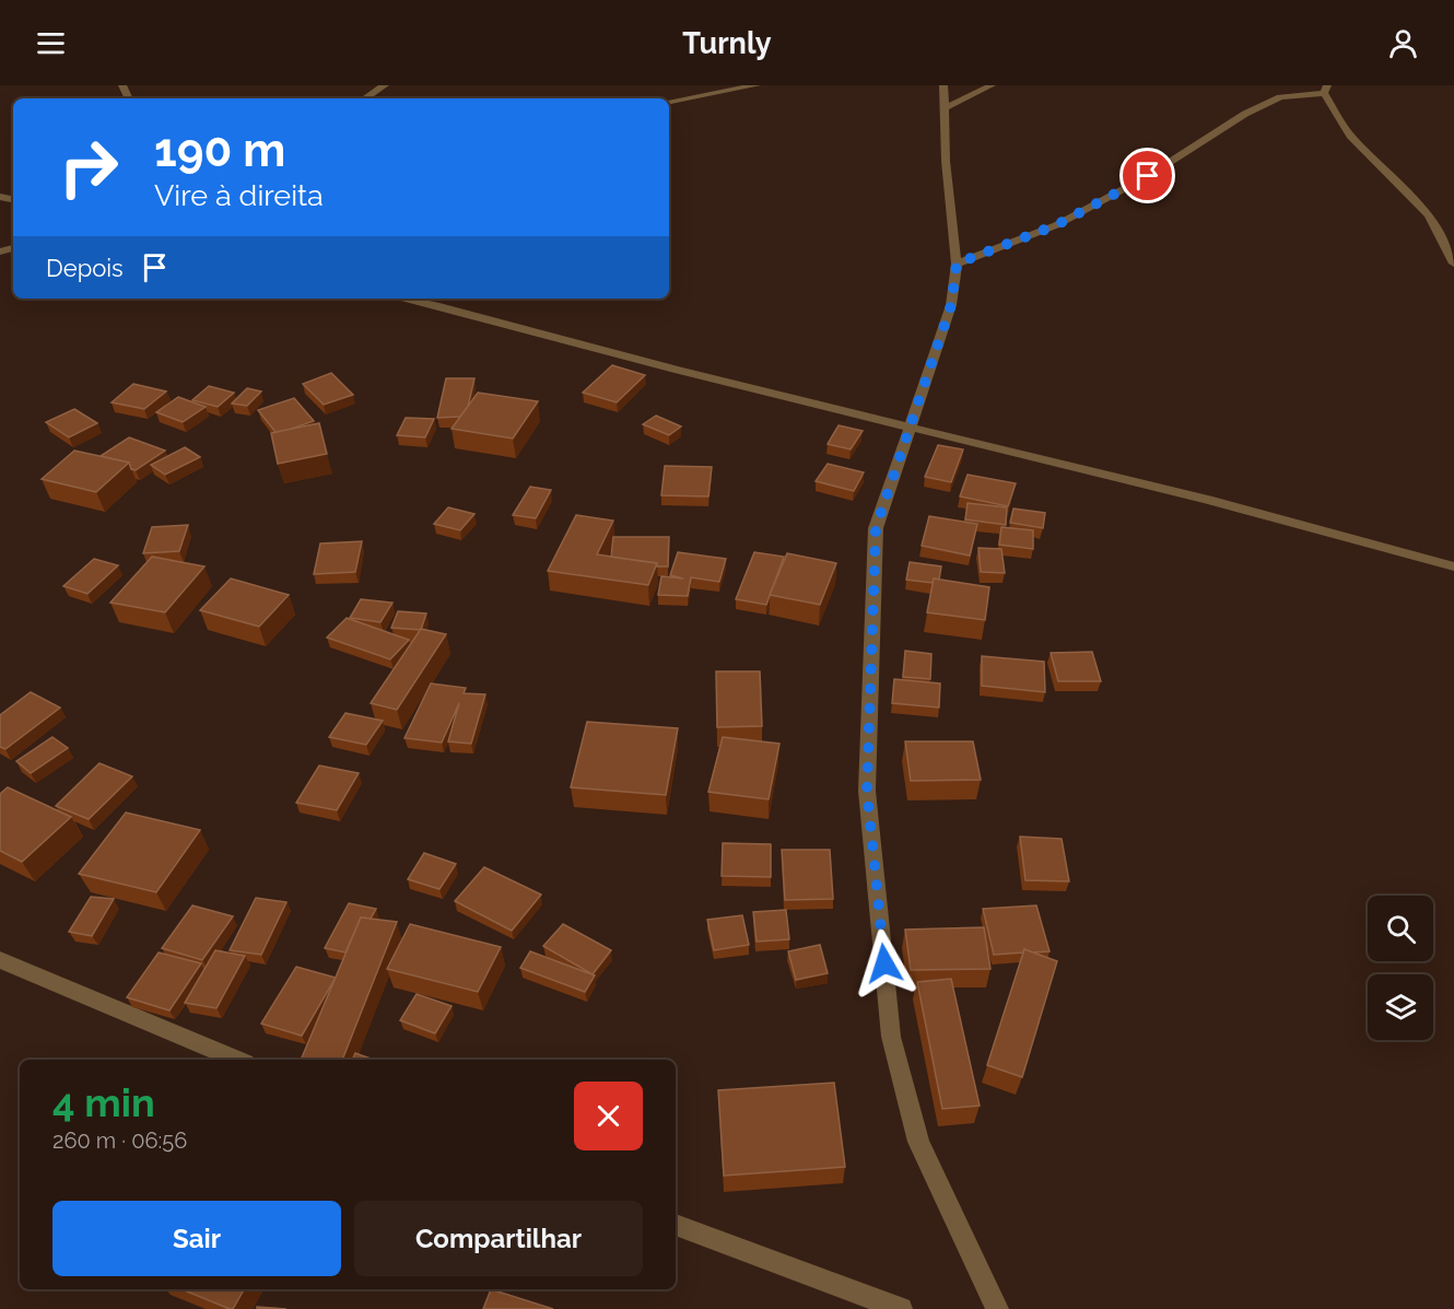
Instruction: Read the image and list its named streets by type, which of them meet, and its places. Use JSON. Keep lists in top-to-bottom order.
{
  "page": {
    "header": "Turnly",
    "turn": ["190 m", "Vire à direita"],
    "then": "Depois",
    "heading": ["4 min", "260 m · 06:56"],
    "buttons": ["Sair", "Compartilhar"]
  }
}
